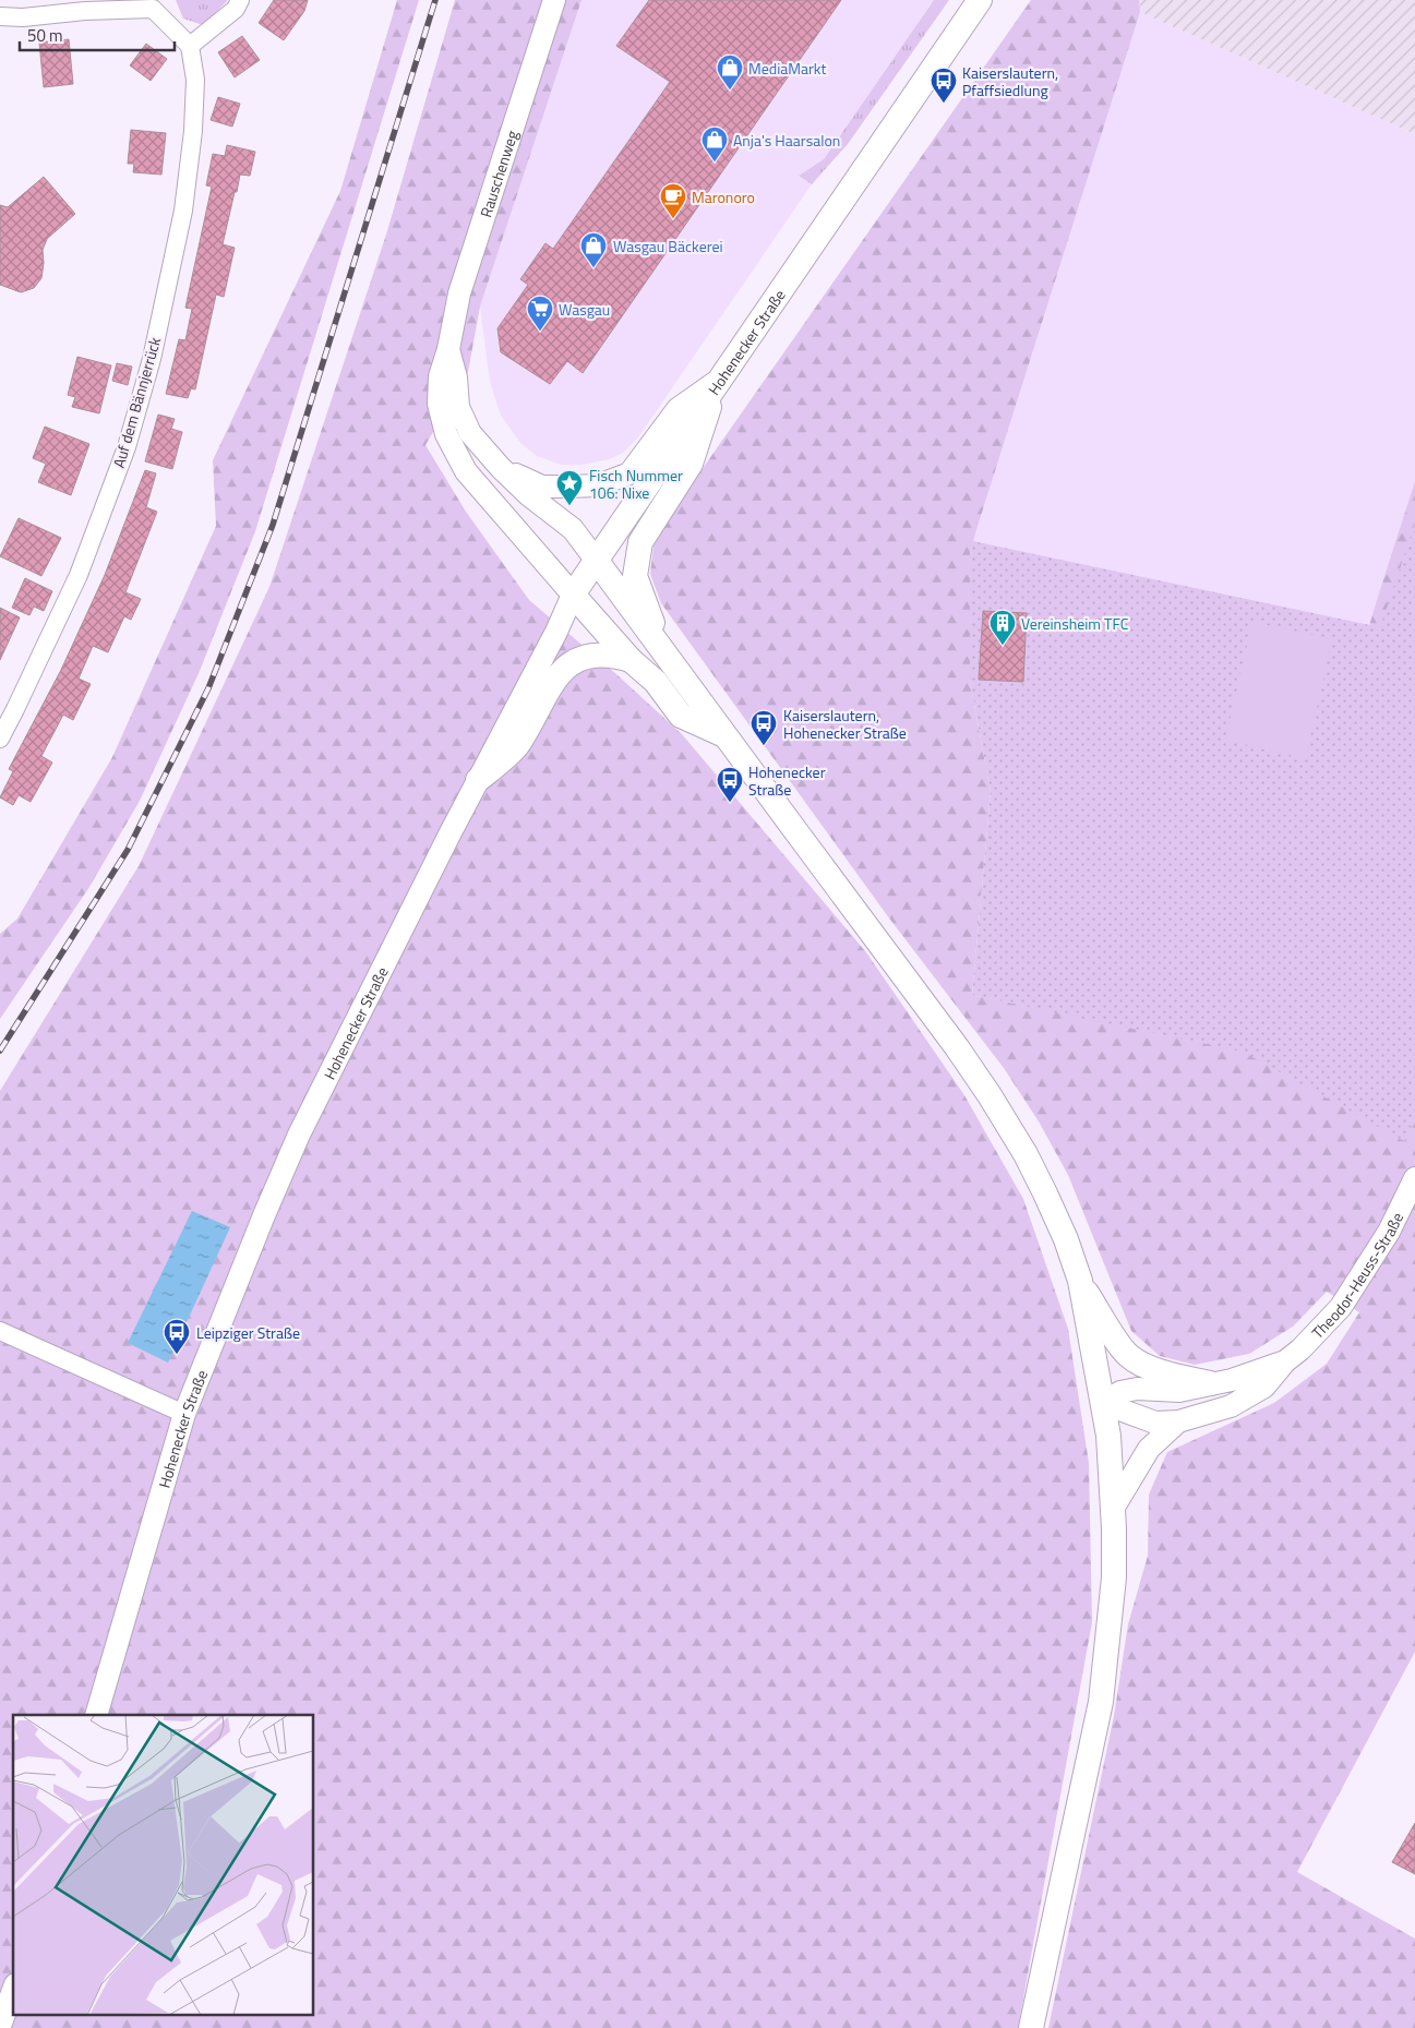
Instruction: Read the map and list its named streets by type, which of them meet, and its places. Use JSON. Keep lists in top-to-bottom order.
{
  "streets": {
    "main road": ["Hohenecker Straße"],
    "street": ["Rauschenweg", "Auf dem Bännjerrück", "Theodor-Heuss-Straße"]
  },
  "crossings": [
    ["Rauschenweg", "Hohenecker Straße"]
  ],
  "places": {
    "shop": ["MediaMarkt", "Anja's Haarsalon", "Wasgau Bäckerei"],
    "bus stop": [
      "Kaiserslautern, Pfaffsiedlung",
      "Kaiserslautern, Hohenecker Straße",
      "Hohenecker Straße",
      "Leipziger Straße"
    ],
    "cafe": ["Maronoro"],
    "supermarket": ["Wasgau"],
    "place": ["Fisch Nummer 106: Nixe"],
    "building": ["Vereinsheim TFC"]
  },
  "scale_bar": "50 m"
}
